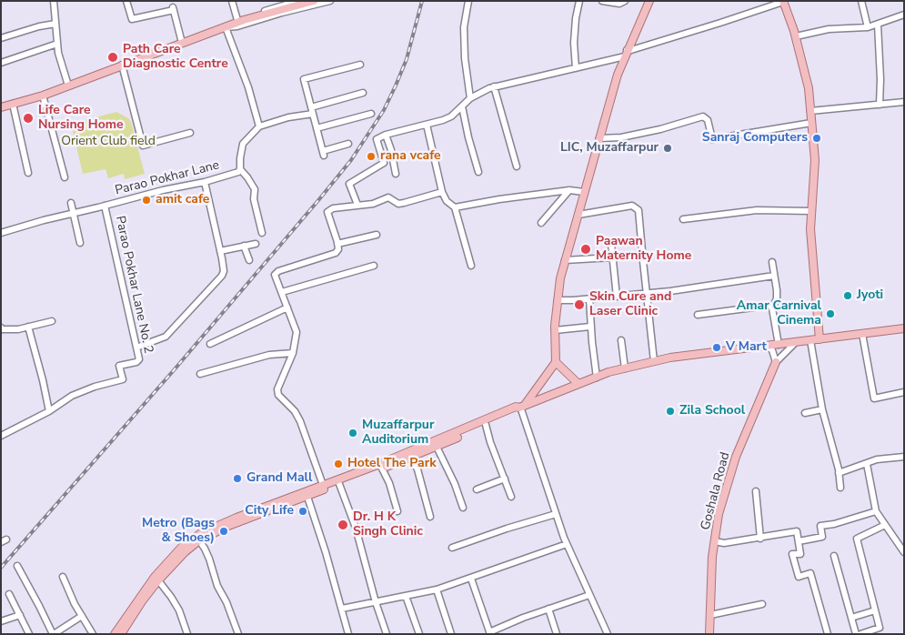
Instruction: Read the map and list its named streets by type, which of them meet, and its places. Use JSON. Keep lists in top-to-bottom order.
{
  "streets": {
    "main road": ["Goshala Road"],
    "street": ["Parao Pokhar Lane", "Parao Pokhar Lane No. 2"]
  },
  "crossings": [
    ["Parao Pokhar Lane", "Parao Pokhar Lane No. 2"]
  ],
  "parks": ["Orient Club field"],
  "places": [
    "Path Care Diagnostic Centre",
    "Life Care Nursing Home",
    "Sanraj Computers",
    "LIC, Muzaffarpur",
    "rana vcafe",
    "amit cafe",
    "Paawan Maternity Home",
    "Jyoti",
    "Skin Cure and Laser Clinic",
    "Amar Carnival Cinema",
    "V Mart",
    "Zila School",
    "Muzaffarpur Auditorium",
    "Hotel The Park",
    "Grand Mall",
    "City Life",
    "Dr. H K Singh Clinic",
    "Metro (Bags & Shoes)"
  ]
}
